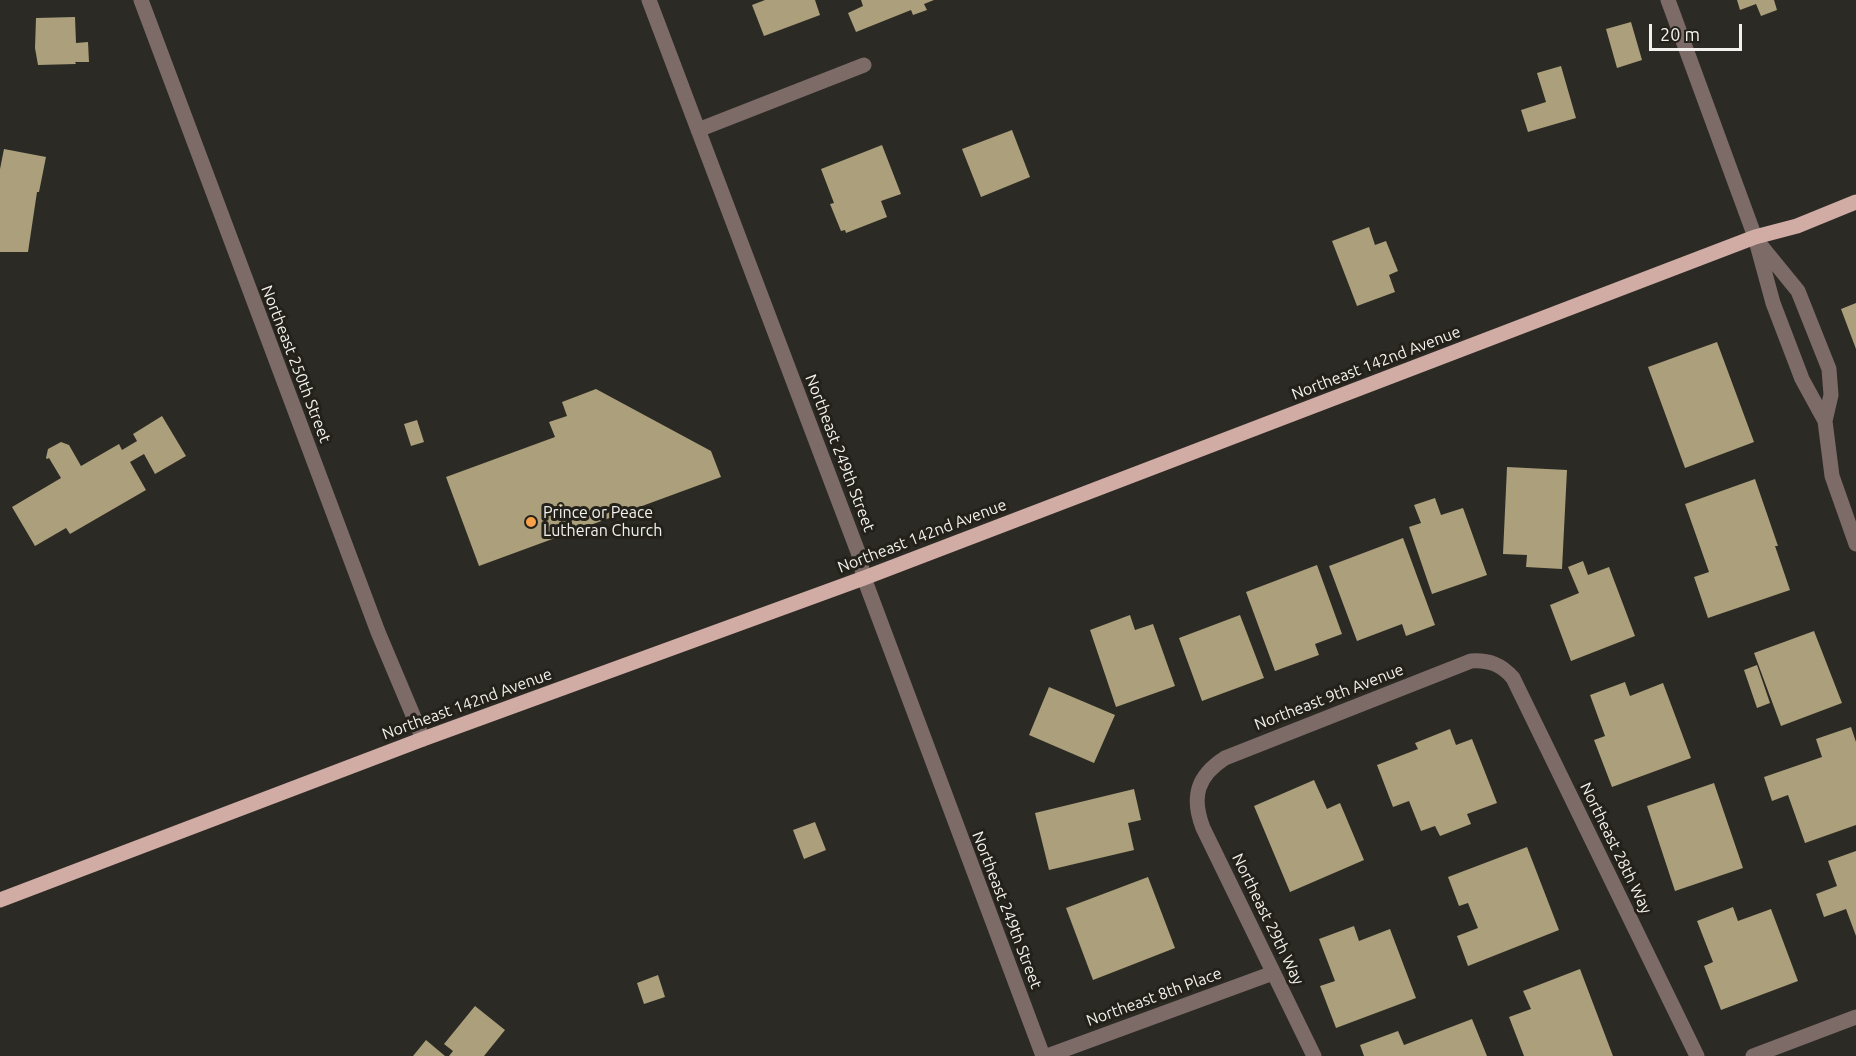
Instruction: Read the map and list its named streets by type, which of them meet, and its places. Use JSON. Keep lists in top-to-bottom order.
{
  "streets": {
    "main road": ["Northeast 142nd Avenue"],
    "street": [
      "Northeast 250th Street",
      "Northeast 249th Street",
      "Northeast 9th Avenue",
      "Northeast 28th Way",
      "Northeast 29th Way",
      "Northeast 8th Place"
    ]
  },
  "crossings": [
    ["Northeast 142nd Avenue", "Northeast 250th Street"],
    ["Northeast 142nd Avenue", "Northeast 249th Street"],
    ["Northeast 9th Avenue", "Northeast 28th Way"],
    ["Northeast 9th Avenue", "Northeast 29th Way"],
    ["Northeast 29th Way", "Northeast 8th Place"]
  ],
  "places": ["Prince or Peace Lutheran Church"],
  "scale_bar": "20 m"
}
